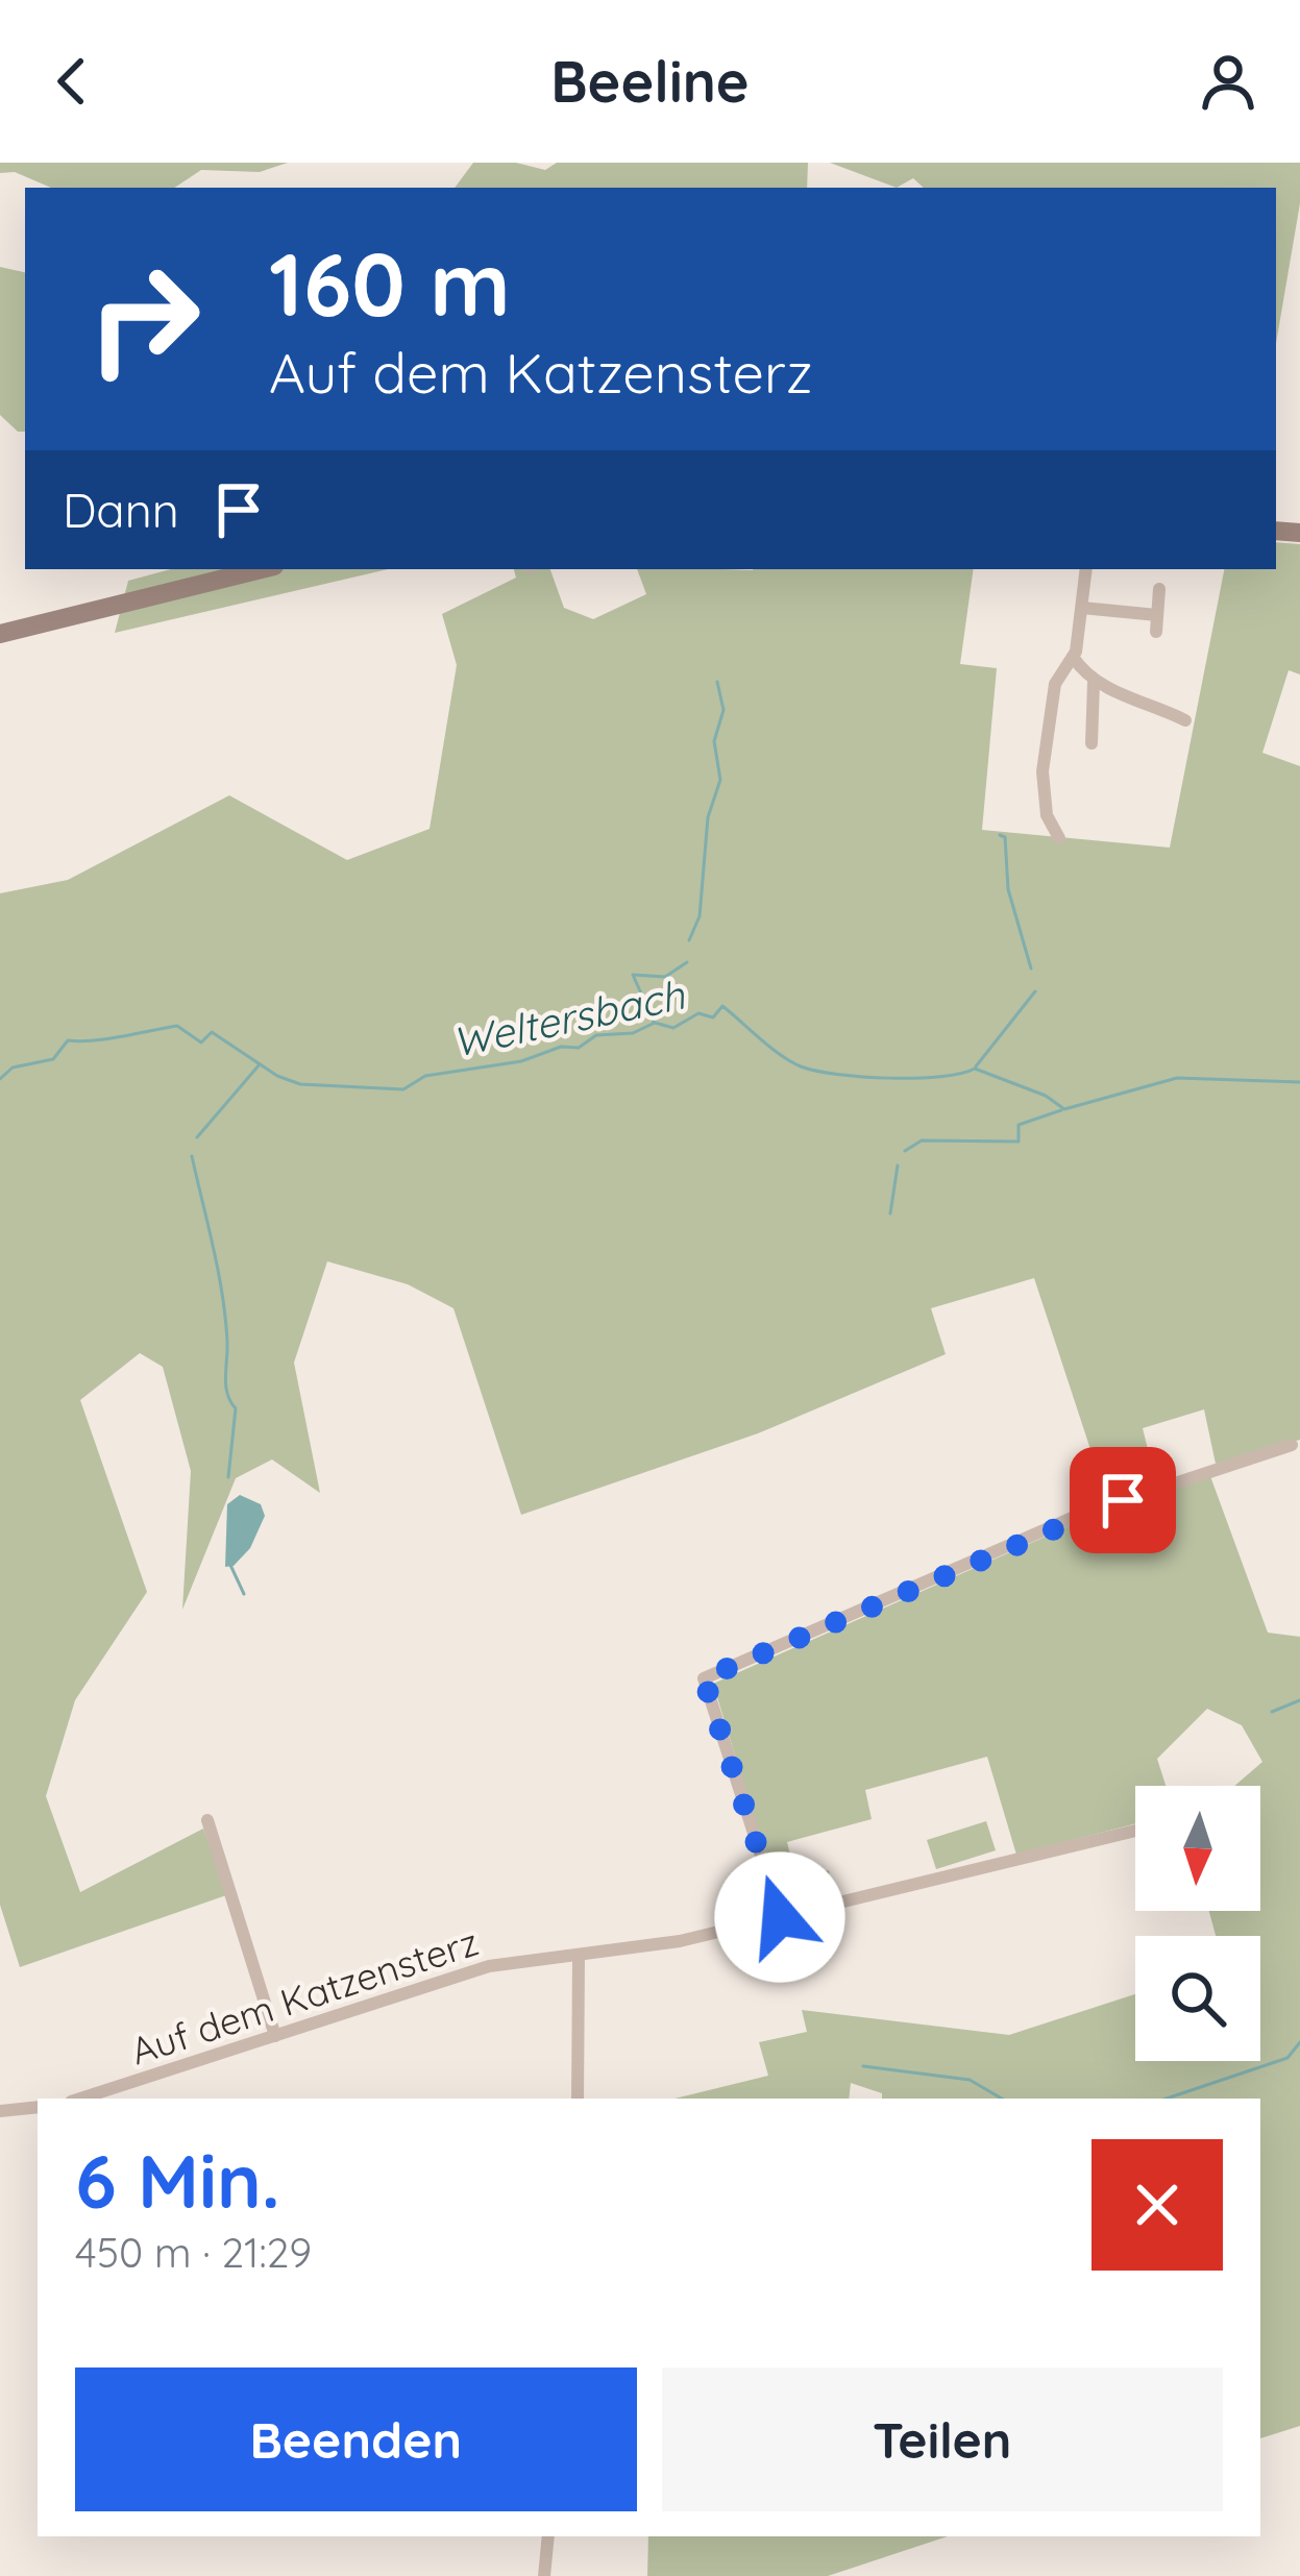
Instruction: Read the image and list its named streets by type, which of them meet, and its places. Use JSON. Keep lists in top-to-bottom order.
{
  "streets": {
    "street": ["Auf dem Katzensterz"]
  },
  "water": ["Weltersbach"],
  "north": "bottom",
  "page": {
    "header": "Beeline",
    "turn": ["160 m", "Auf dem Katzensterz"],
    "then": "Dann",
    "heading": ["6 Min.", "450 m · 21:29"],
    "buttons": ["Beenden", "Teilen"]
  }
}
